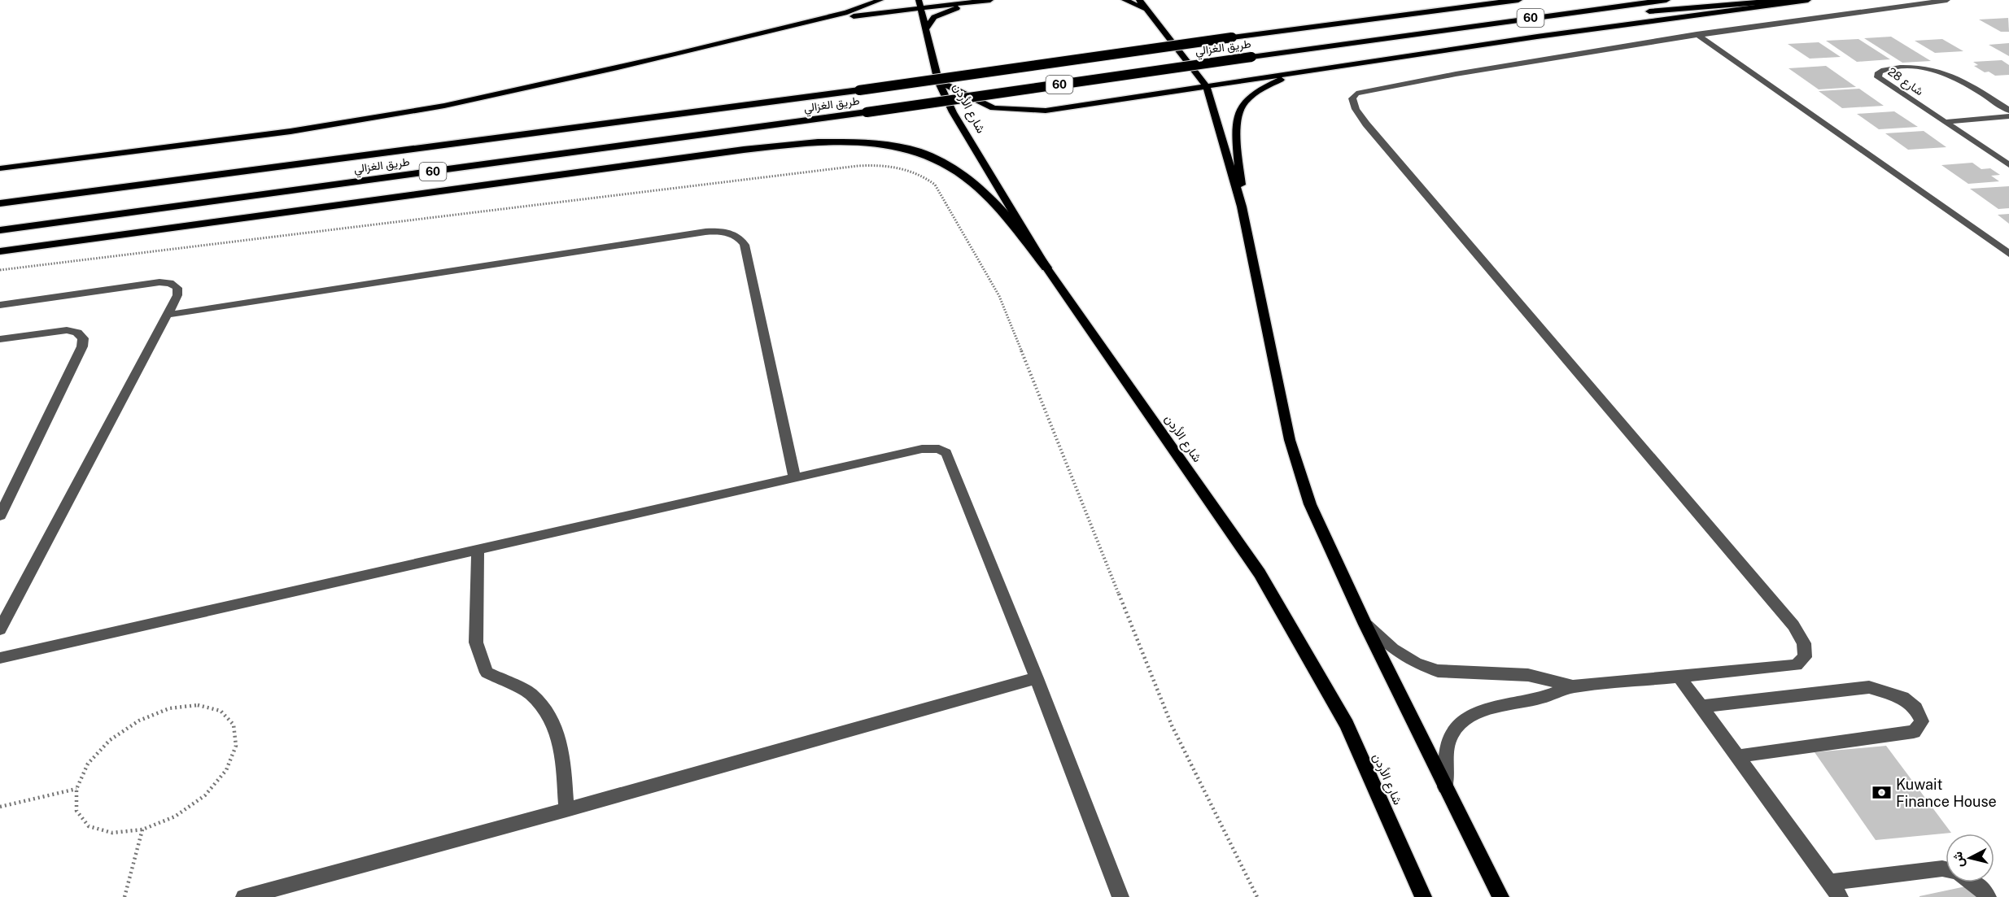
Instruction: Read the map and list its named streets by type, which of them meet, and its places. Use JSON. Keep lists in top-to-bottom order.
{
  "streets": {
    "highway": ["60", "طريق الغزالي"],
    "main road": ["شارع الأردن"],
    "street": ["شارع 28"]
  },
  "places": {
    "bank": ["Kuwait Finance House"]
  },
  "north": "left"
}
